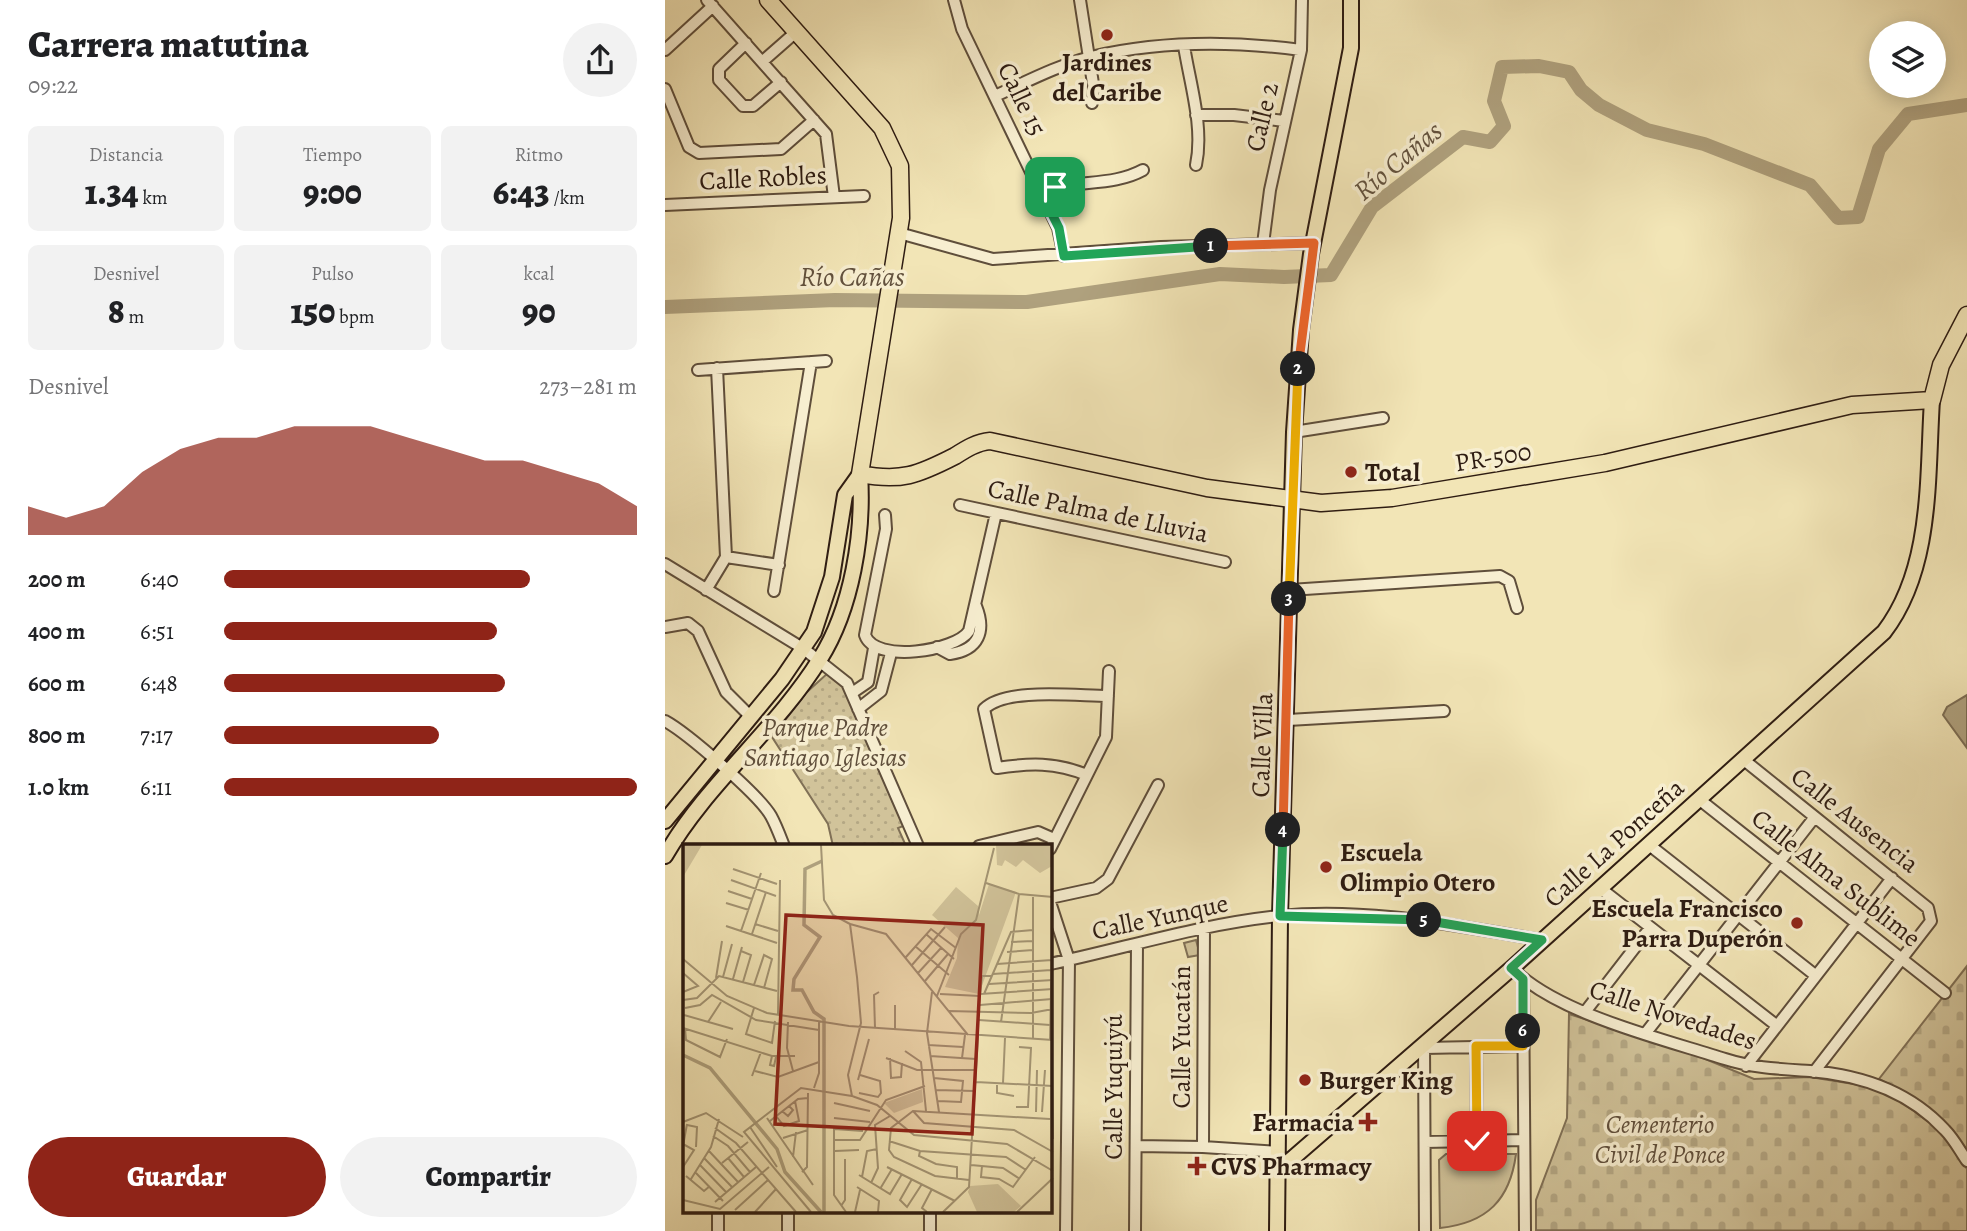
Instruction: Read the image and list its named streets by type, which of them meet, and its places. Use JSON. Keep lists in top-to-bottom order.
{
  "streets": {
    "highway": ["PR-500"],
    "main road": ["Calle Villa", "Calle La Ponceña"],
    "street": [
      "Calle 15",
      "Calle 2",
      "Calle Robles",
      "Calle Palma de Lluvia",
      "Calle Ausencia",
      "Calle Alma Sublime",
      "Calle Yunque",
      "Calle Novedades",
      "Calle Yucatán",
      "Calle Yuquiyú"
    ]
  },
  "crossings": [
    ["PR-500", "Calle Villa"],
    ["PR-500", "Calle La Ponceña"],
    ["Calle Villa", "Calle La Ponceña"],
    ["Calle Villa", "Calle Yunque"],
    ["Calle Ausencia", "Calle La Ponceña"],
    ["Calle Ausencia", "Calle Alma Sublime"],
    ["Calle La Ponceña", "Calle Alma Sublime"],
    ["Calle La Ponceña", "Calle Yunque"],
    ["Calle La Ponceña", "Calle Novedades"],
    ["Calle Yunque", "Calle Yucatán"],
    ["Calle Yunque", "Calle Yuquiyú"]
  ],
  "water": ["Río Cañas"],
  "parks": ["Parque Padre Santiago Iglesias", "Cementerio Civil de Ponce"],
  "places": {
    "other": [
      "Jardines del Caribe",
      "Total",
      "Escuela Olimpio Otero",
      "Escuela Francisco Parra Duperón",
      "Burger King"
    ],
    "health": ["Farmacia", "CVS Pharmacy"]
  },
  "page": {
    "heading": ["Carrera matutina", "09:22"],
    "stats": [
      ["Distancia", "1.34 km"],
      ["Tiempo", "9:00"],
      ["Ritmo", "6:43 /km"],
      ["Desnivel", "8 m"],
      ["Pulso", "150 bpm"],
      ["kcal", "90"]
    ],
    "pins": [
      "1",
      "2",
      "3",
      "4",
      "5",
      "6"
    ],
    "chart": ["Desnivel", "273–281 m"],
    "list": [
      {
        "name": "200 m",
        "note": "6:40"
      },
      {
        "name": "400 m",
        "note": "6:51"
      },
      {
        "name": "600 m",
        "note": "6:48"
      },
      {
        "name": "800 m",
        "note": "7:17"
      },
      {
        "name": "1.0 km",
        "note": "6:11"
      }
    ],
    "buttons": ["Guardar", "Compartir"]
  }
}
